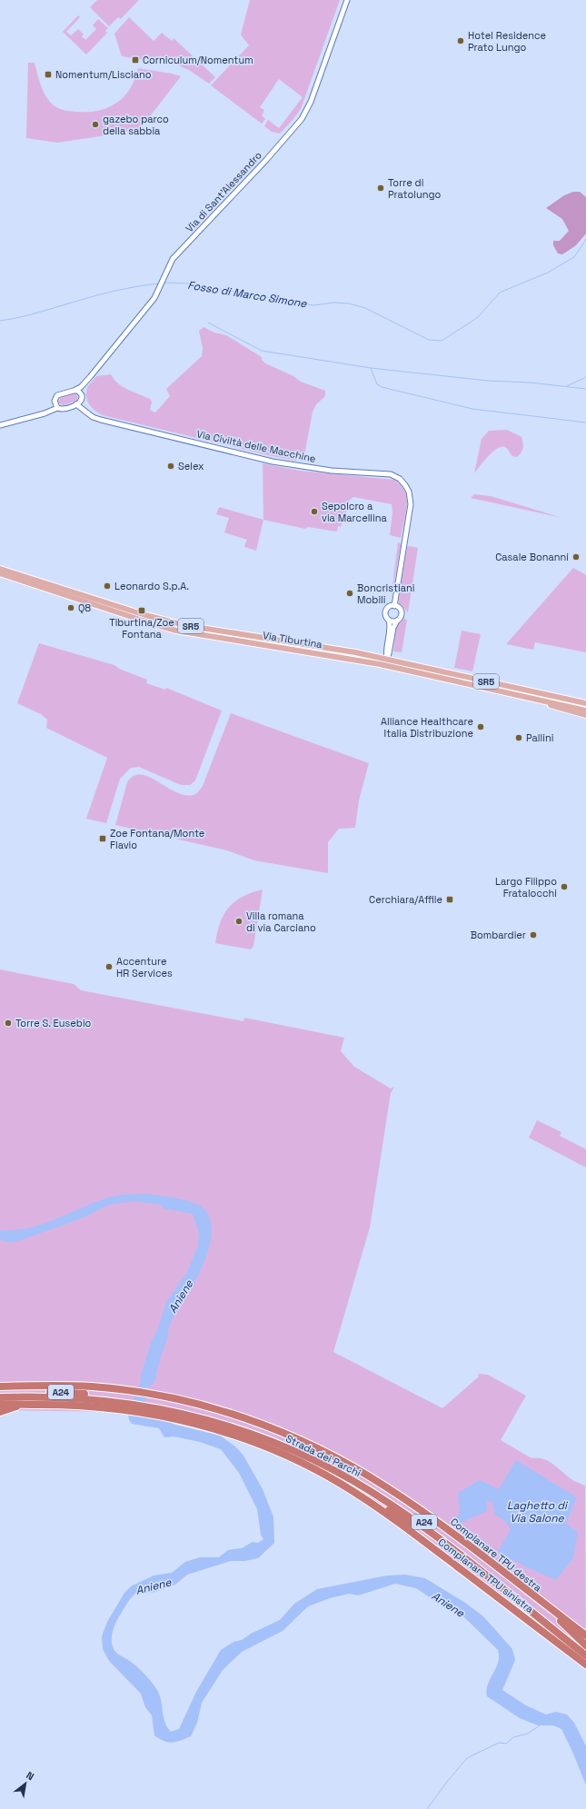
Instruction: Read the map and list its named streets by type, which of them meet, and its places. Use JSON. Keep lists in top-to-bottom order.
{
  "streets": {
    "highway": [
      "A24",
      "Strada dei Parchi",
      "Complanare TPU destra",
      "Complanare TPU sinistra"
    ],
    "main road": ["SR5", "Via Tiburtina"],
    "street": ["Via di Sant'Alessandro", "Via Civiltà delle Macchine"]
  },
  "crossings": [
    ["Via di Sant'Alessandro", "Via Civiltà delle Macchine"],
    ["Strada dei Parchi", "Complanare TPU sinistra"]
  ],
  "water": ["Fosso di Marco Simone", "Aniene", "Laghetto di Via Salone"],
  "places": {
    "other": [
      "Hotel Residence Prato Lungo",
      "gazebo parco della sabbia",
      "Torre di Pratolungo",
      "Selex",
      "Sepolcro a via Marcellina",
      "Casale Bonanni",
      "Leonardo S.p.A.",
      "Boncristiani Mobili",
      "Q8",
      "Alliance Healthcare Italia Distribuzione",
      "Pallini",
      "Largo Filippo Fratalocchi",
      "Villa romana di via Carciano",
      "Bombardier",
      "Accenture HR Services",
      "Torre S. Eusebio"
    ],
    "transit": [
      "Corniculum/Nomentum",
      "Nomentum/Lisciano",
      "Tiburtina/Zoe Fontana",
      "Zoe Fontana/Monte Flavio",
      "Cerchiara/Affile"
    ]
  },
  "north": "top right"
}
